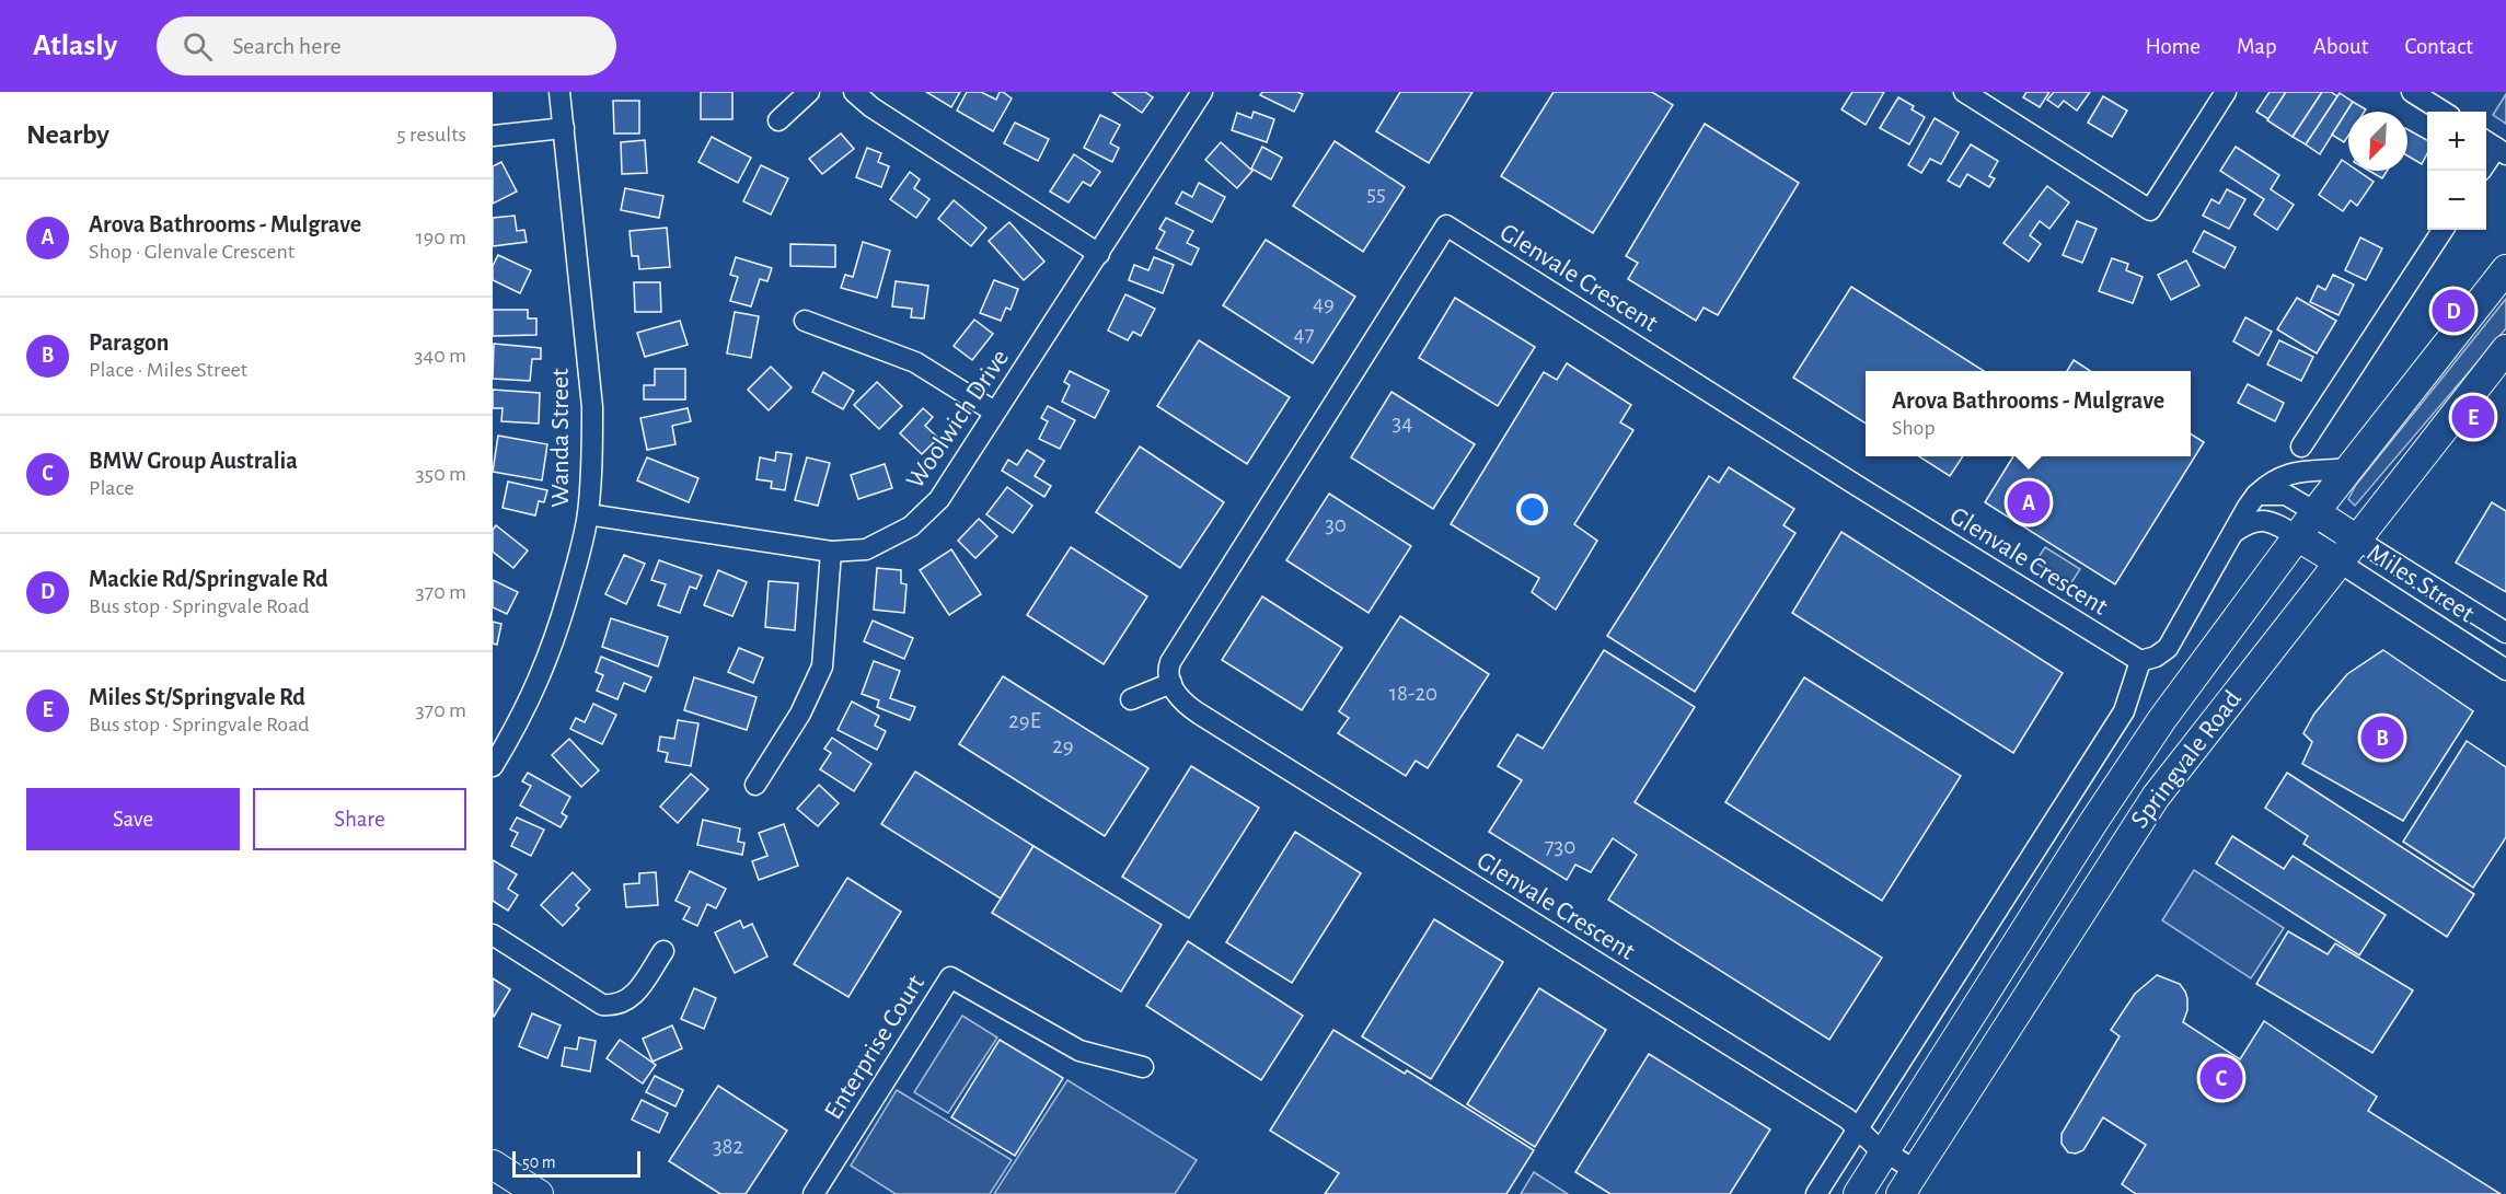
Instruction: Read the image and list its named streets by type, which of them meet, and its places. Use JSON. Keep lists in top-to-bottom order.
{
  "streets": {
    "highway": ["Springvale Road"],
    "street": [
      "Glenvale Crescent",
      "Woolwich Drive",
      "Wanda Street",
      "Miles Street",
      "Enterprise Court"
    ]
  },
  "crossings": [
    ["Glenvale Crescent", "Springvale Road"],
    ["Woolwich Drive", "Wanda Street"],
    ["Miles Street", "Springvale Road"]
  ],
  "house_numbers": [
    "55",
    "49",
    "47",
    "34",
    "30",
    "18-20",
    "29E",
    "29",
    "730",
    "382"
  ],
  "scale_bar": "50 m",
  "north": "bottom left",
  "page": {
    "header": "Atlasly",
    "search": "Search here",
    "nav": [
      "Home",
      "Map",
      "About",
      "Contact"
    ],
    "heading": ["Nearby", "5 results"],
    "map_buttons": ["+", "−"],
    "list": [
      {
        "mark": "A",
        "name": "Arova Bathrooms - Mulgrave",
        "note": "Shop · Glenvale Crescent",
        "value": "190 m"
      },
      {
        "mark": "B",
        "name": "Paragon",
        "note": "Place · Miles Street",
        "value": "340 m"
      },
      {
        "mark": "C",
        "name": "BMW Group Australia",
        "note": "Place",
        "value": "350 m"
      },
      {
        "mark": "D",
        "name": "Mackie Rd/Springvale Rd",
        "note": "Bus stop · Springvale Road",
        "value": "370 m"
      },
      {
        "mark": "E",
        "name": "Miles St/Springvale Rd",
        "note": "Bus stop · Springvale Road",
        "value": "370 m"
      }
    ],
    "pins": [
      "D",
      "E",
      "A",
      "B",
      "C"
    ],
    "popup": ["Arova Bathrooms - Mulgrave", "Shop"],
    "buttons": ["Save", "Share"],
    "scale": "50 m"
  }
}
